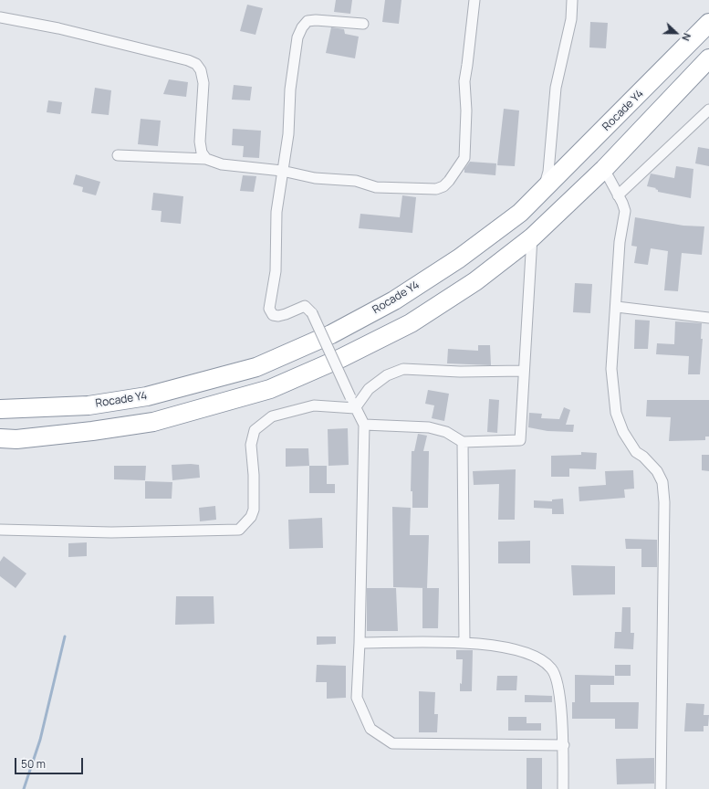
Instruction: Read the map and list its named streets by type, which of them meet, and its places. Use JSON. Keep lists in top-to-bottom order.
{
  "streets": {
    "highway": ["Rocade Y4"]
  },
  "scale_bar": "50 m",
  "north": "right"
}
